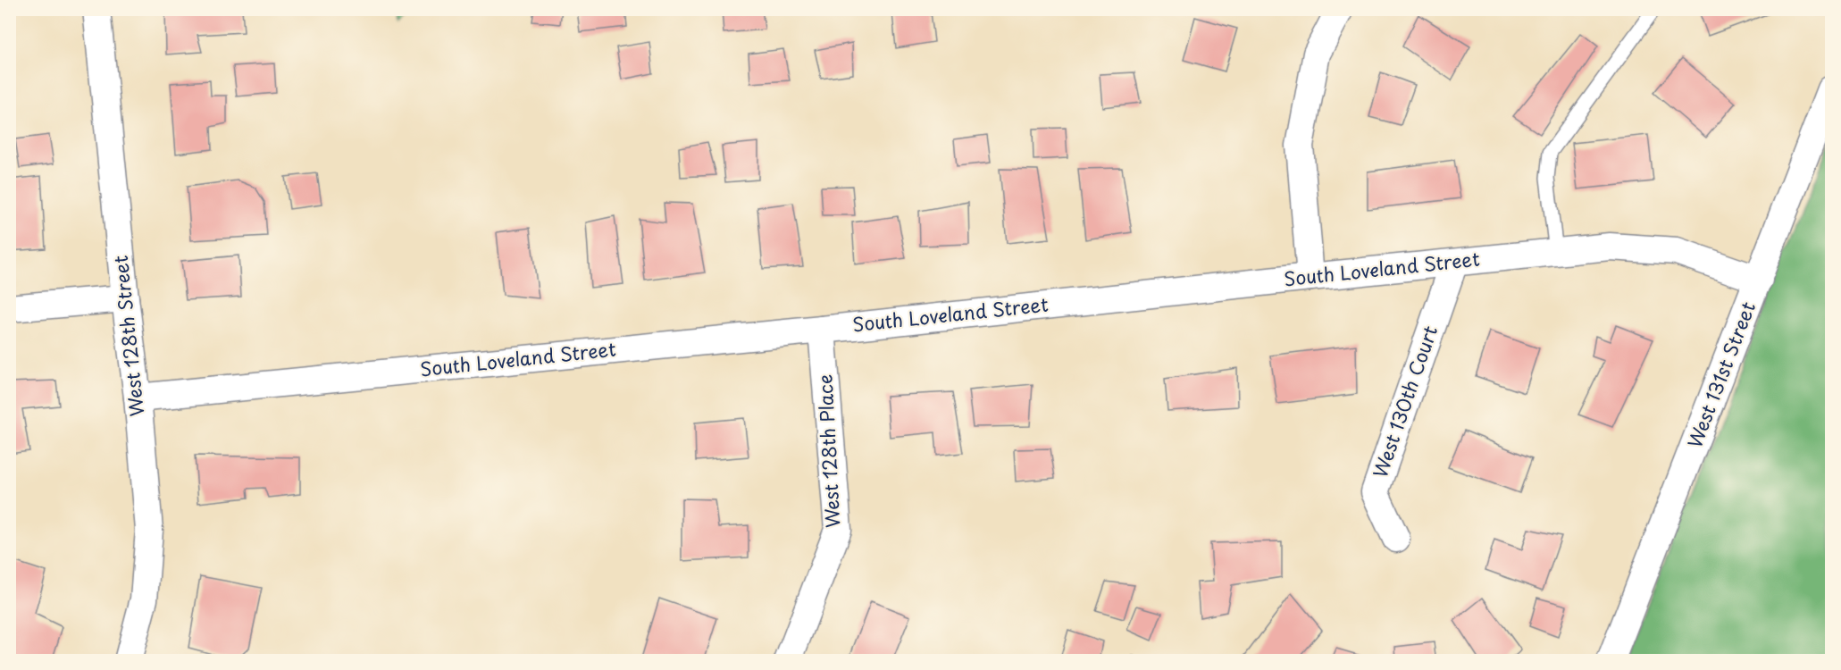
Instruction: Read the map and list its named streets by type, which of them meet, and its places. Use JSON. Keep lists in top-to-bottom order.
{
  "streets": {
    "street": [
      "South Loveland Street",
      "West 128th Street",
      "West 131st Street",
      "West 130th Court",
      "West 128th Place"
    ]
  },
  "crossings": [
    ["South Loveland Street", "West 128th Street"],
    ["South Loveland Street", "West 131st Street"],
    ["South Loveland Street", "West 130th Court"],
    ["South Loveland Street", "West 128th Place"]
  ]
}
